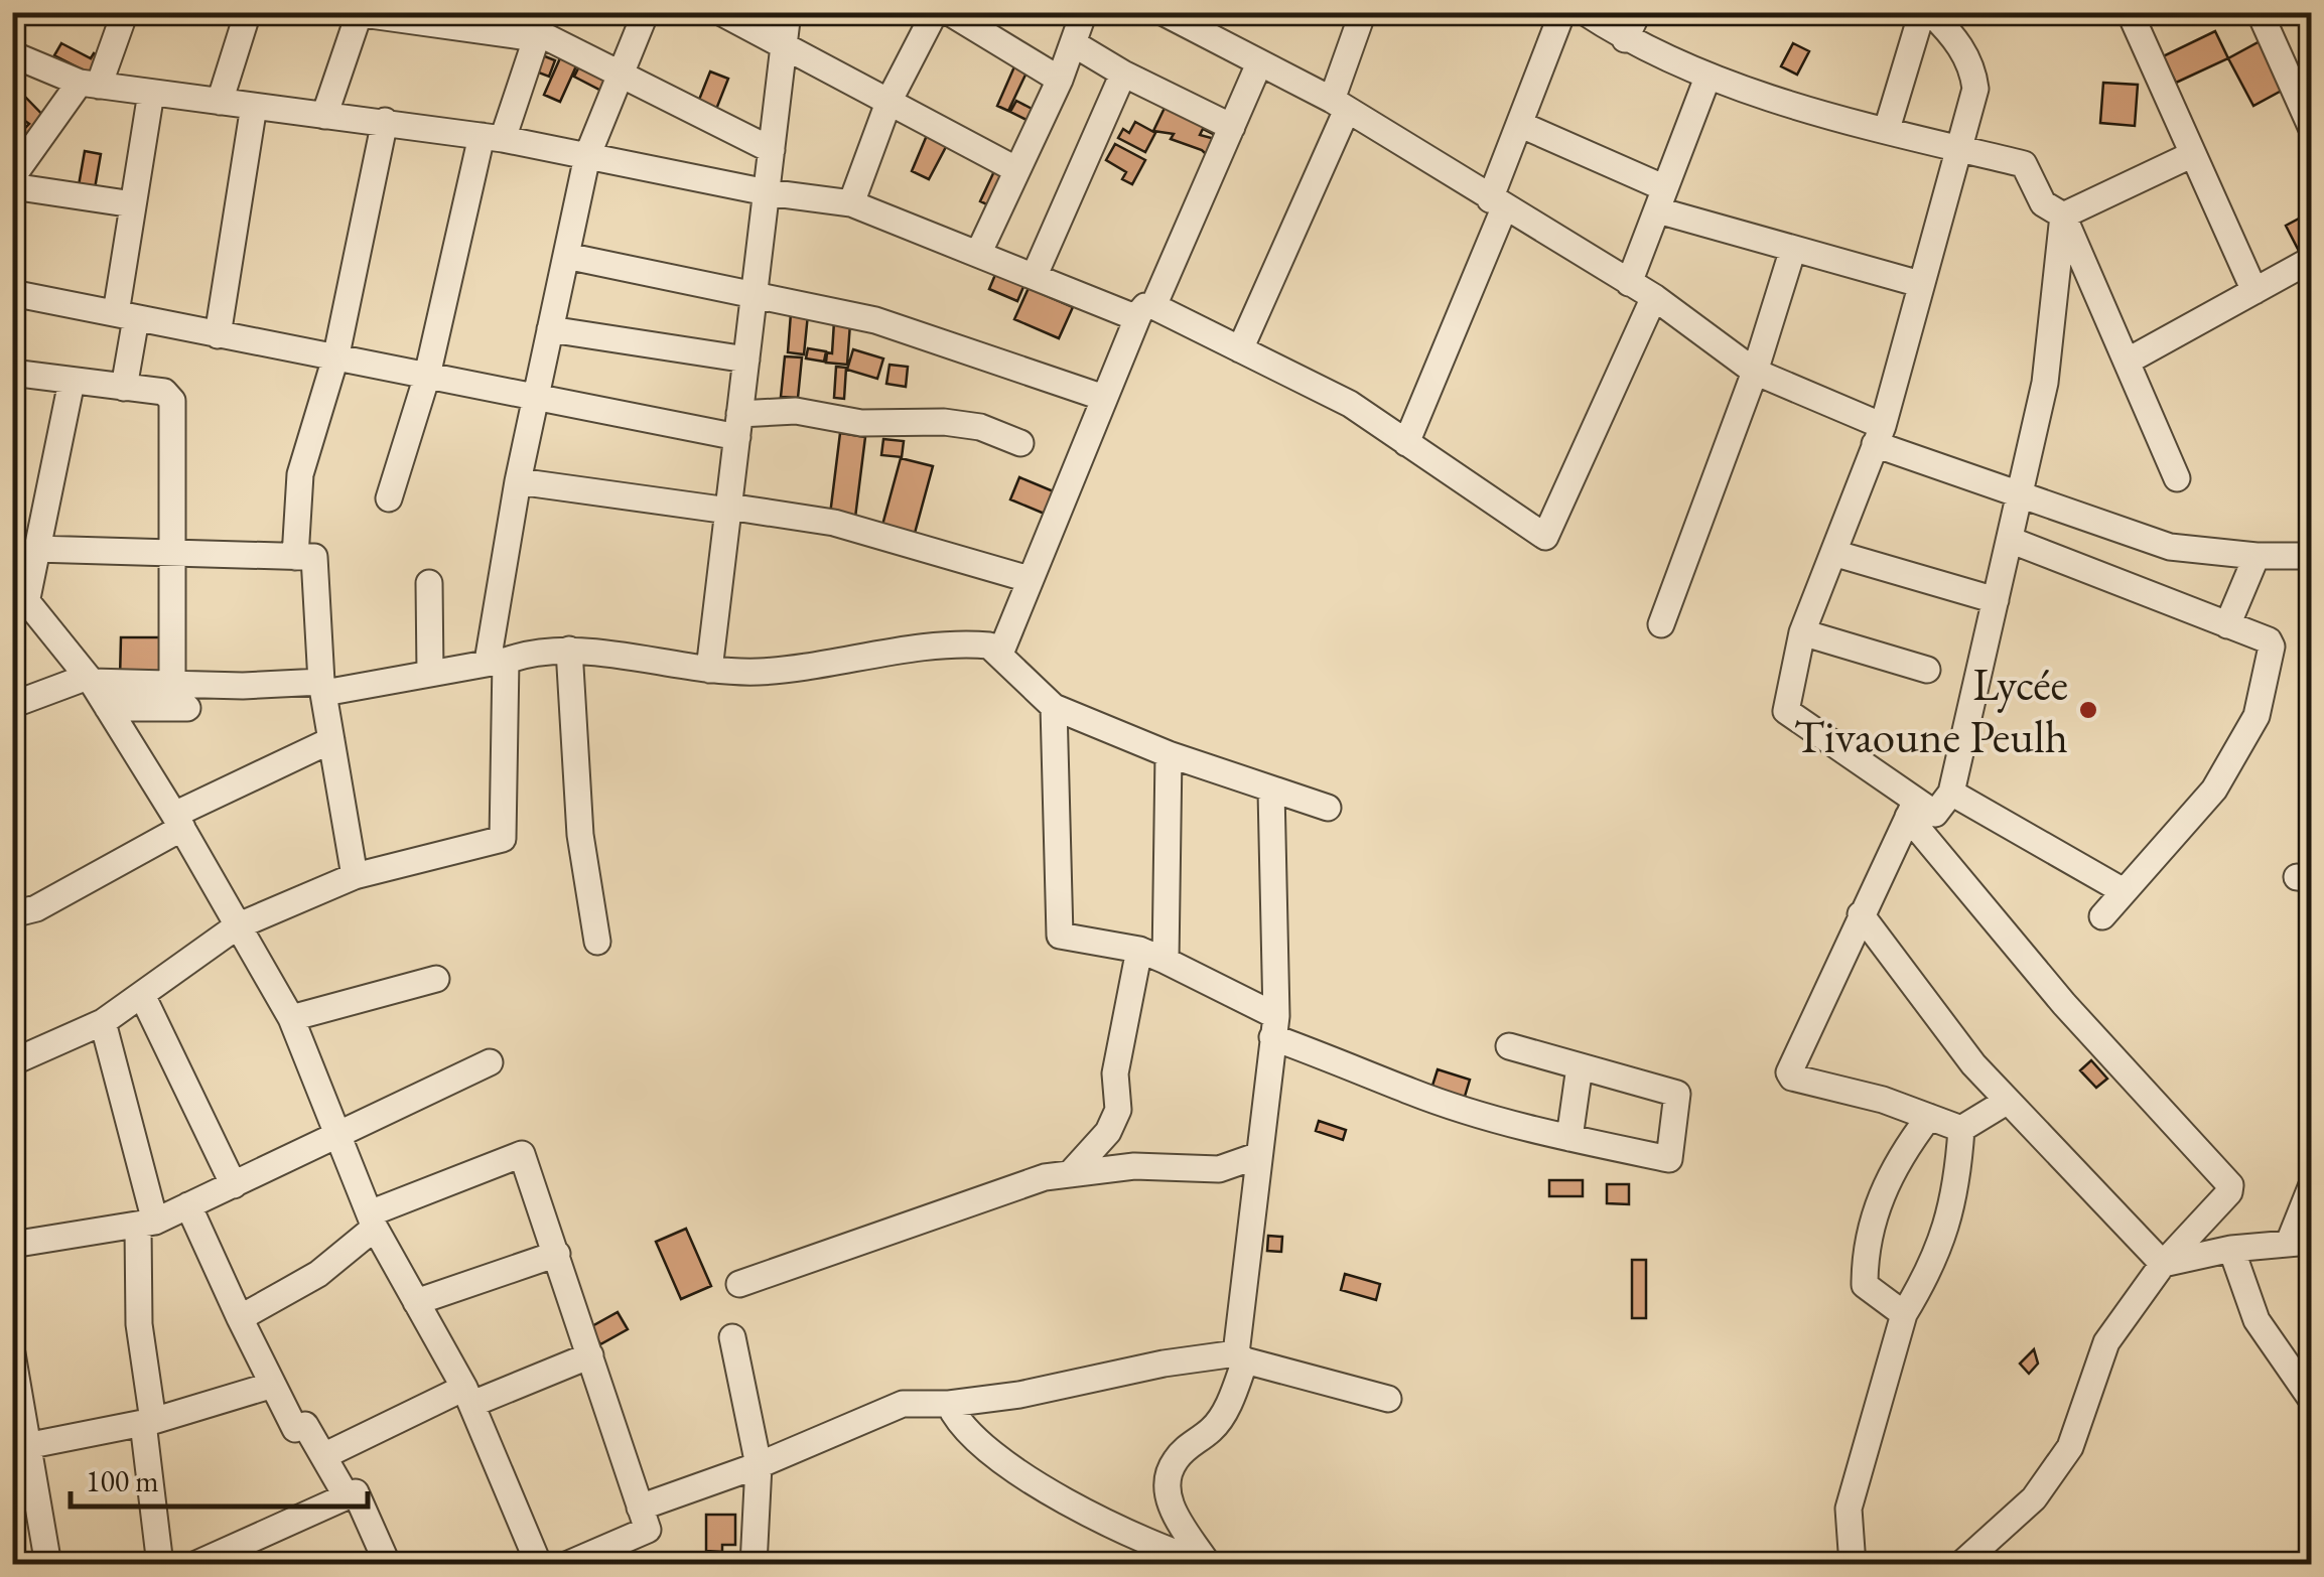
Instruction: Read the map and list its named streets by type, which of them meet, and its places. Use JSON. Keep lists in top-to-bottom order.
{
  "places": ["Lycée Tivaoune Peulh"],
  "scale_bar": "100 m"
}
